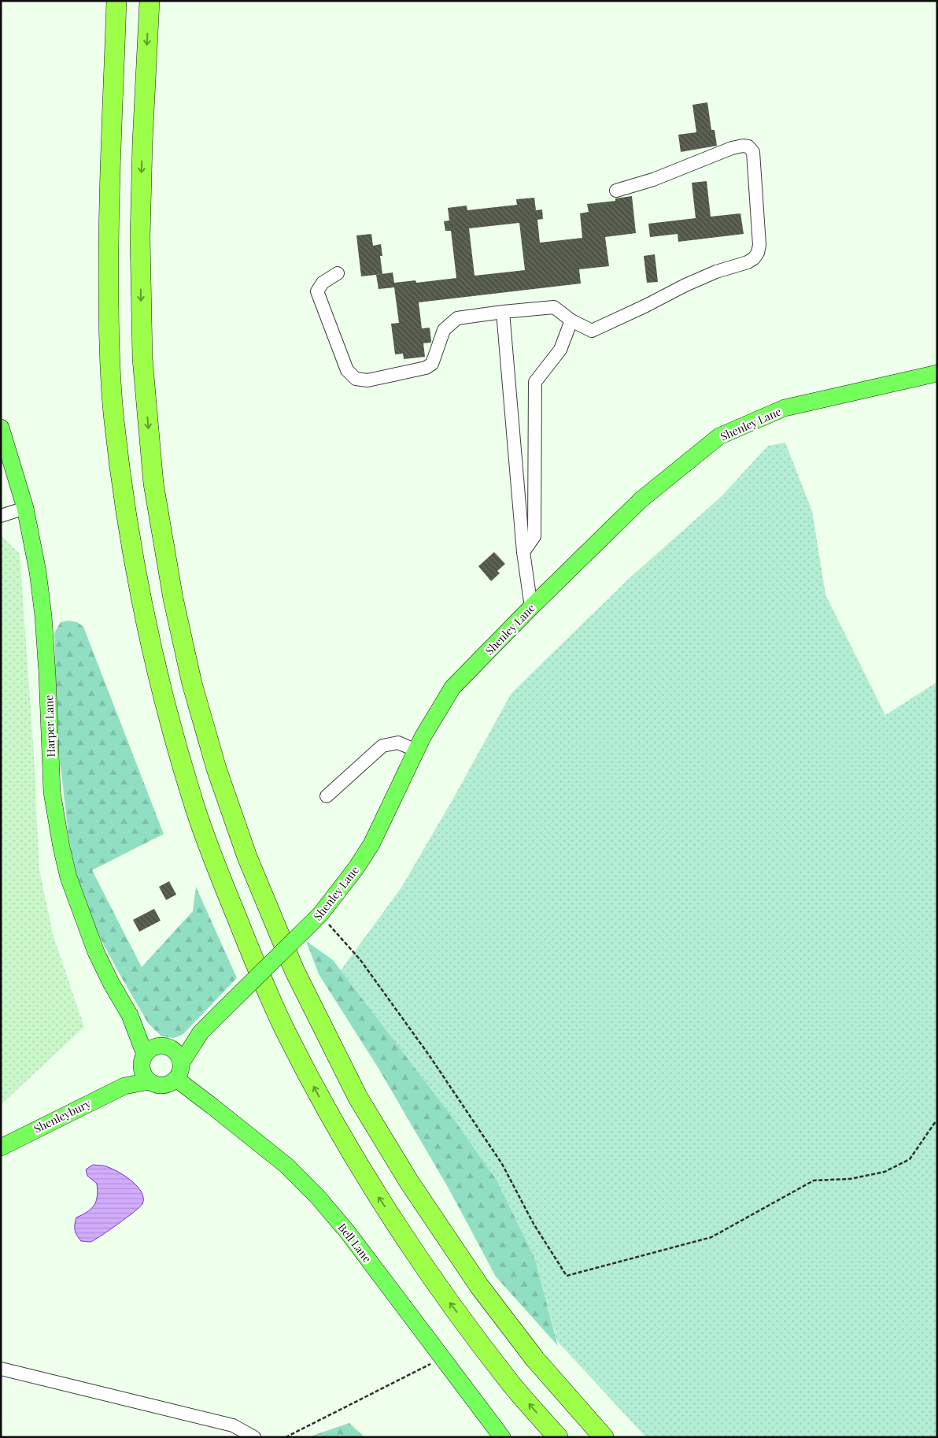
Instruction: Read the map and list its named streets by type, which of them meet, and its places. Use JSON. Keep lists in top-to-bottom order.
{
  "streets": {
    "main road": [
      "Shenley Lane",
      "Harper Lane",
      "Shenleybury",
      "Bell Lane"
    ]
  },
  "crossings": [
    ["Shenley Lane", "Harper Lane"],
    ["Shenley Lane", "Shenleybury"],
    ["Shenley Lane", "Bell Lane"],
    ["Harper Lane", "Shenleybury"],
    ["Harper Lane", "Bell Lane"],
    ["Shenleybury", "Bell Lane"]
  ]
}
